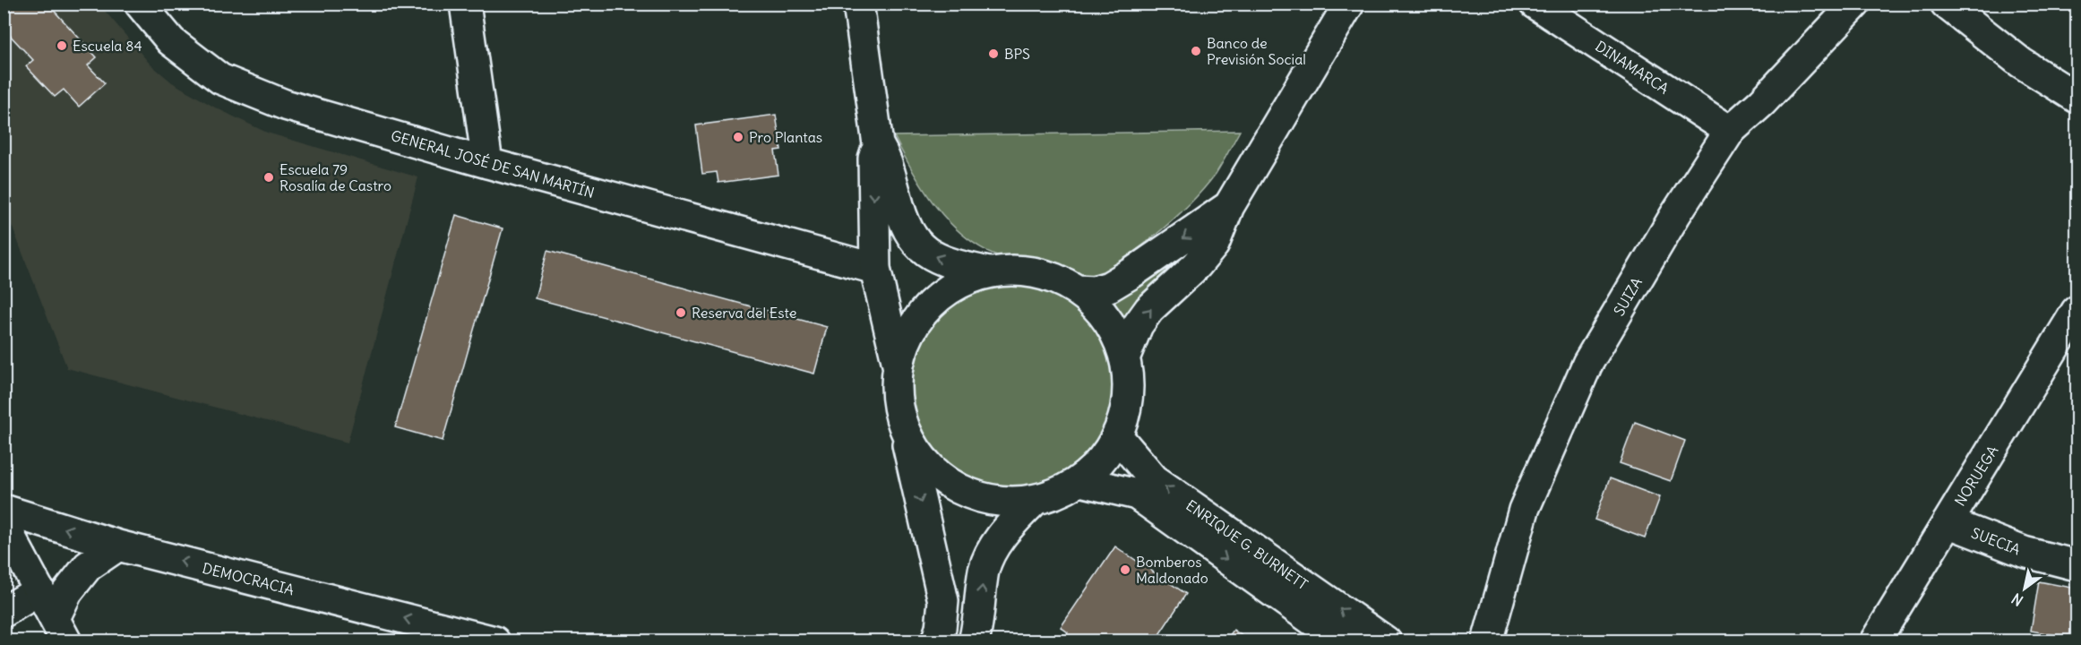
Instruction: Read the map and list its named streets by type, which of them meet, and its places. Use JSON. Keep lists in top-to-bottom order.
{
  "streets": {
    "street": [
      "DINAMARCA",
      "GENERAL JOSÉ DE SAN MARTÍN",
      "SUIZA",
      "NORUEGA",
      "SUECIA",
      "ENRIQUE G. BURNETT",
      "DEMOCRACIA"
    ]
  },
  "crossings": [
    ["DINAMARCA", "SUIZA"],
    ["NORUEGA", "SUECIA"]
  ],
  "one_way": ["DEMOCRACIA"],
  "places": [
    "Escuela 84",
    "Banco de Previsión Social",
    "BPS",
    "Pro Plantas",
    "Escuela 79 Rosalía de Castro",
    "Reserva del Este",
    "Bomberos Maldonado"
  ],
  "north": "bottom left"
}
